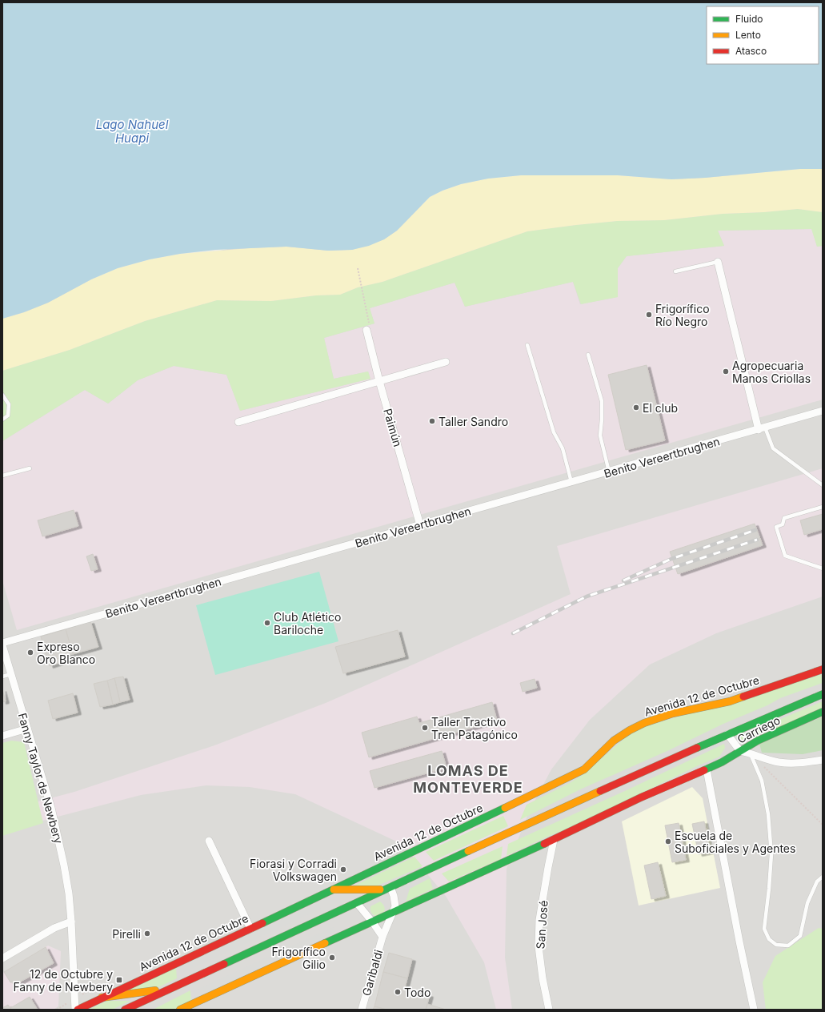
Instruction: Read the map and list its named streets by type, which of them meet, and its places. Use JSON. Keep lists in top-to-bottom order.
{
  "streets": {
    "street": [
      "Paimún",
      "Benito Vereertbrughen",
      "Avenida 12 de Octubre",
      "Carriego",
      "Fanny Taylor de Newbery",
      "San José",
      "Garibaldi"
    ]
  },
  "crossings": [
    ["Paimún", "Benito Vereertbrughen"],
    ["Benito Vereertbrughen", "Fanny Taylor de Newbery"],
    ["Avenida 12 de Octubre", "Fanny Taylor de Newbery"]
  ],
  "districts": ["LOMAS DE MONTEVERDE"],
  "water": ["Lago Nahuel Huapi"],
  "places": {
    "other": [
      "Frigorífico Río Negro",
      "Agropecuaria Manos Criollas",
      "El club",
      "Taller Sandro",
      "Club Atlético Bariloche",
      "Expreso Oro Blanco",
      "Taller Tractivo Tren Patagónico",
      "Escuela de Suboficiales y Agentes",
      "Fiorasi y Corradi Volkswagen",
      "Pirelli",
      "Frigorífico Gilio",
      "Todo"
    ],
    "transit": ["12 de Octubre y Fanny de Newbery"]
  },
  "legend": ["Fluido", "Lento", "Atasco"]
}
